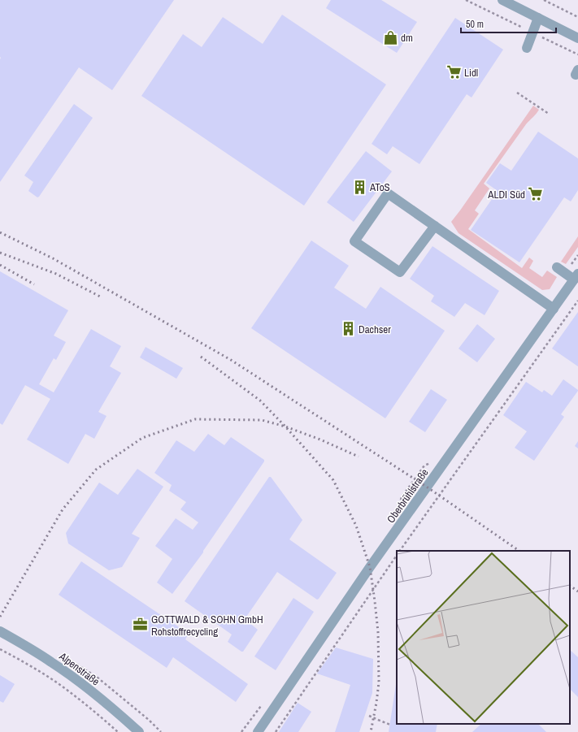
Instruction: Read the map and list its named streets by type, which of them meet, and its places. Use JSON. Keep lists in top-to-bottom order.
{
  "streets": {
    "street": ["Oberbrühlstraße", "Alpenstraße"]
  },
  "places": {
    "shop": ["dm"],
    "supermarket": ["Lidl", "ALDI Süd"],
    "building": ["AToS", "Dachser"],
    "office": ["GOTTWALD & SOHN GmbH Rohstoffrecycling"]
  },
  "scale_bar": "50 m"
}
